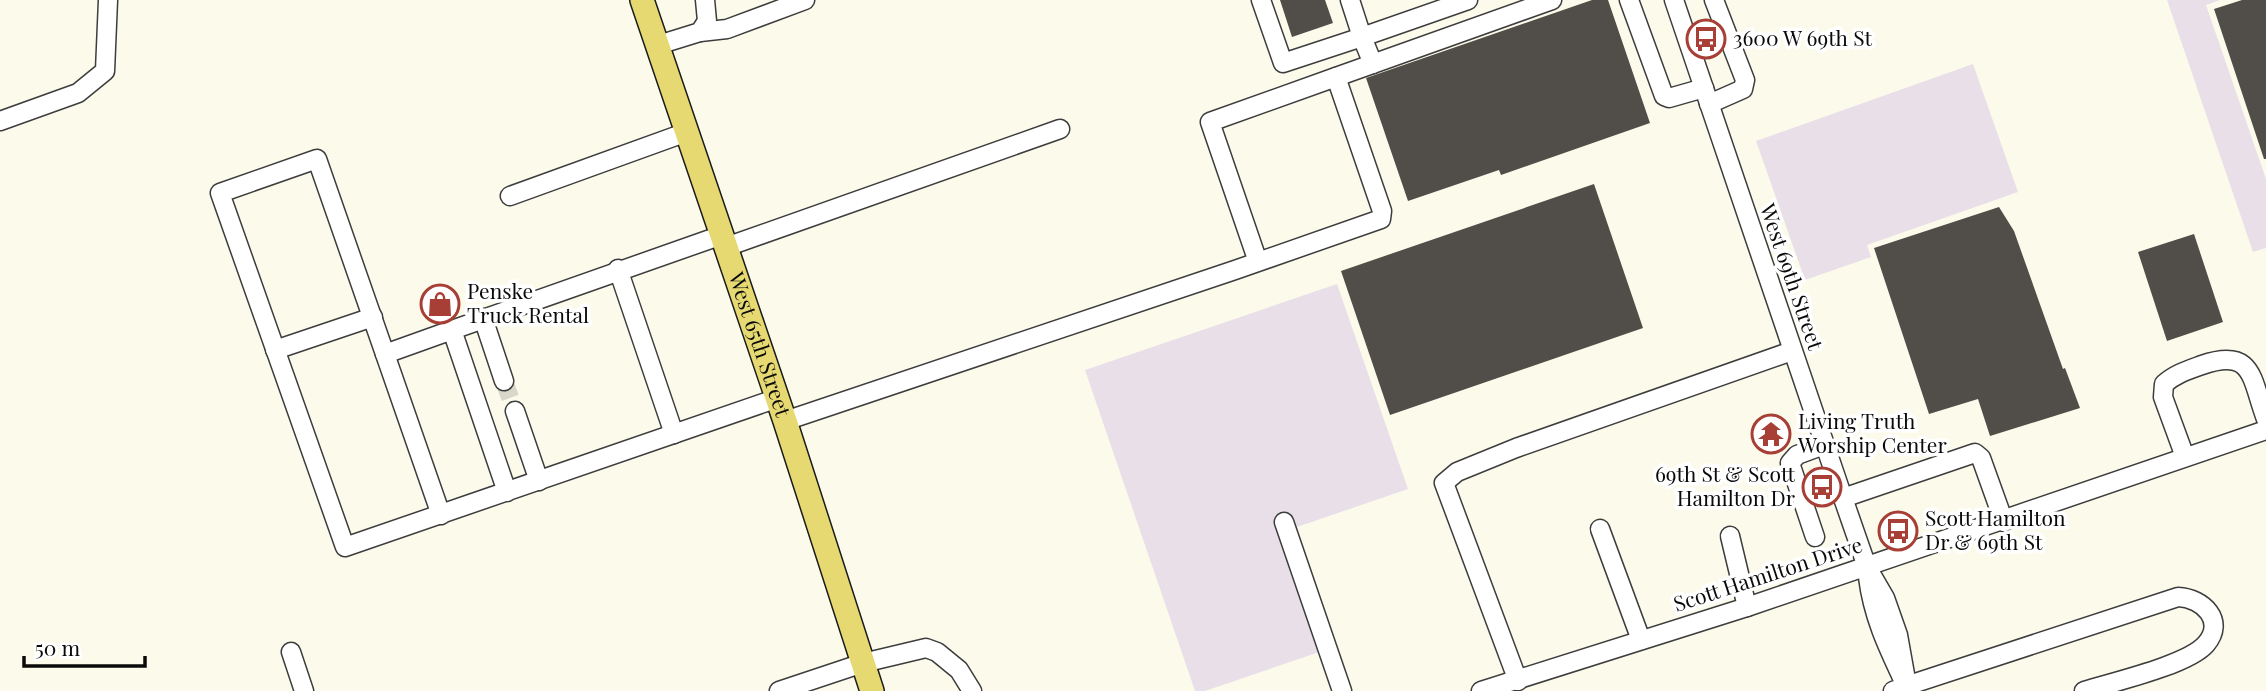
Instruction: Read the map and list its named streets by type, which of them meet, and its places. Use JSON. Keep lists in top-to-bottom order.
{
  "streets": {
    "main road": ["West 65th Street"],
    "street": ["West 69th Street", "Scott Hamilton Drive"]
  },
  "crossings": [
    ["West 69th Street", "Scott Hamilton Drive"]
  ],
  "places": {
    "bus stop": ["3600 W 69th St", "69th St & Scott Hamilton Dr", "Scott Hamilton Dr & 69th St"],
    "shop": ["Penske Truck Rental"],
    "temple": ["Living Truth Worship Center"]
  },
  "scale_bar": "50 m"
}
